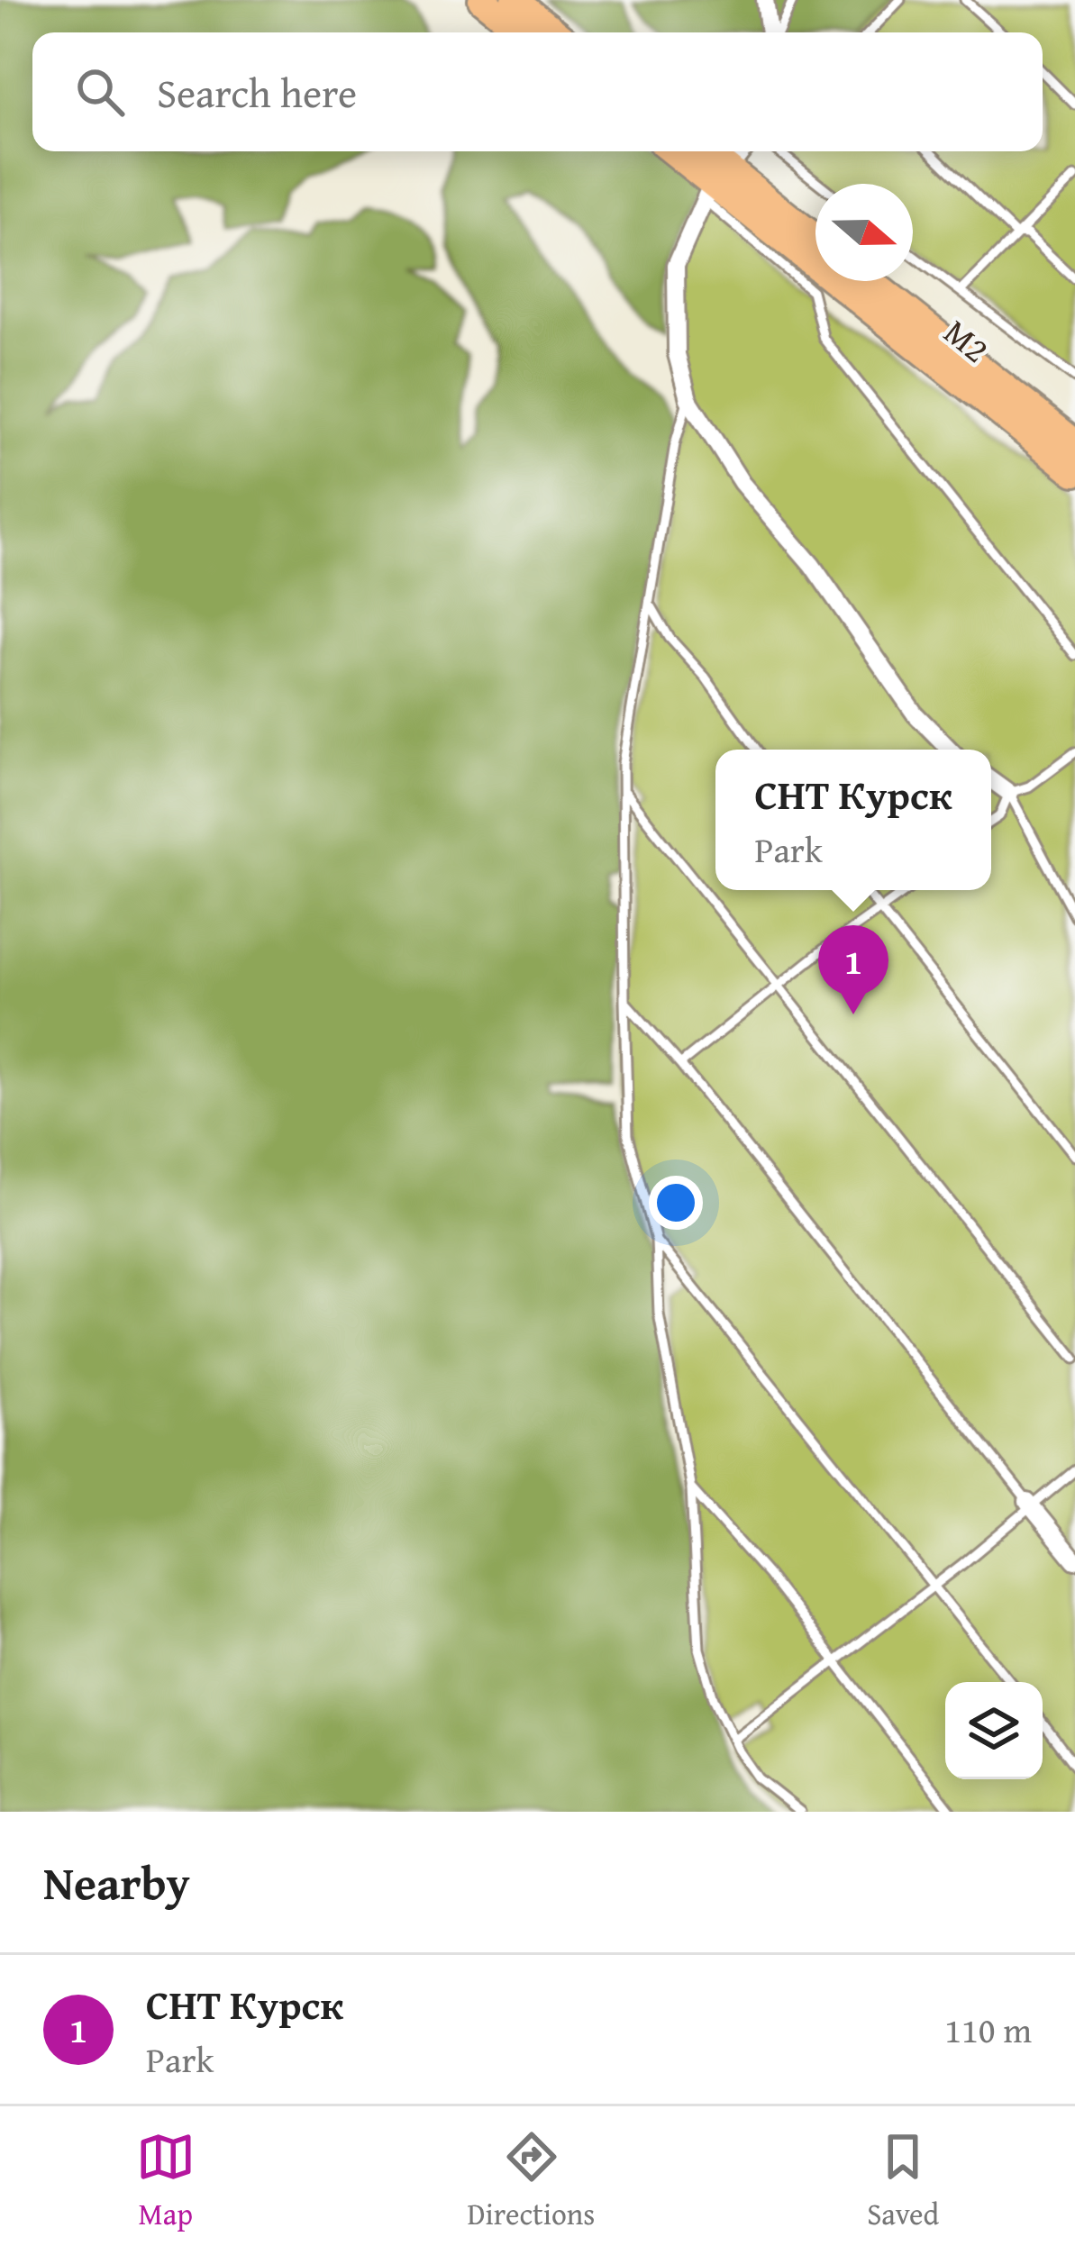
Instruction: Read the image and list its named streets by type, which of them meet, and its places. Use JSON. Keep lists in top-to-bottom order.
{
  "streets": {
    "highway": ["М2"]
  },
  "north": "right",
  "page": {
    "search": "Search here",
    "popup": ["СНТ Курск", "Park"],
    "pins": "1",
    "heading": "Nearby",
    "list": [
      {
        "mark": "1",
        "name": "СНТ Курск",
        "note": "Park",
        "value": "110 m"
      }
    ],
    "nav": ["Map", "Directions", "Saved"]
  }
}
